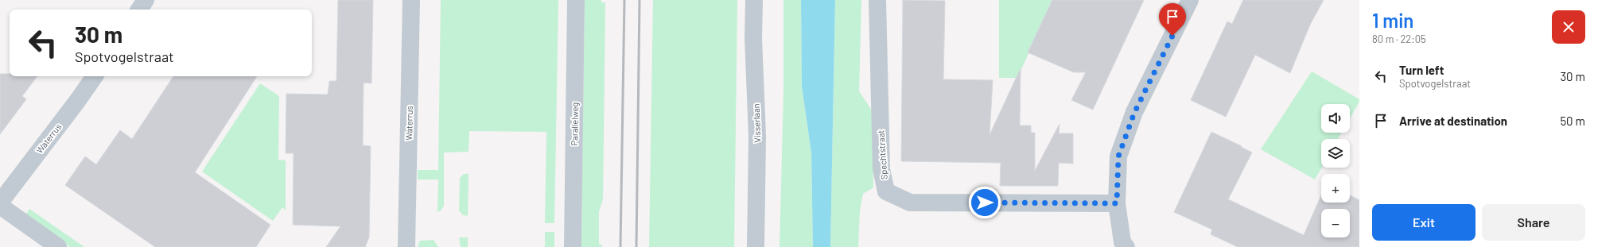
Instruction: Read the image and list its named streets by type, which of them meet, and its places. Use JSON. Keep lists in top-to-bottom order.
{
  "streets": {
    "street": [
      "Waterrus",
      "Visserlaan",
      "Parallelweg",
      "Spechtstraat"
    ]
  },
  "page": {
    "heading": ["1 min", "80 m · 22:05"],
    "turn": ["30 m", "Spotvogelstraat"],
    "list": [
      {
        "name": "Turn left",
        "note": "Spotvogelstraat",
        "value": "30 m"
      },
      {
        "name": "Arrive at destination",
        "value": "50 m"
      }
    ],
    "map_buttons": ["+", "−"],
    "buttons": ["Exit", "Share"]
  }
}
